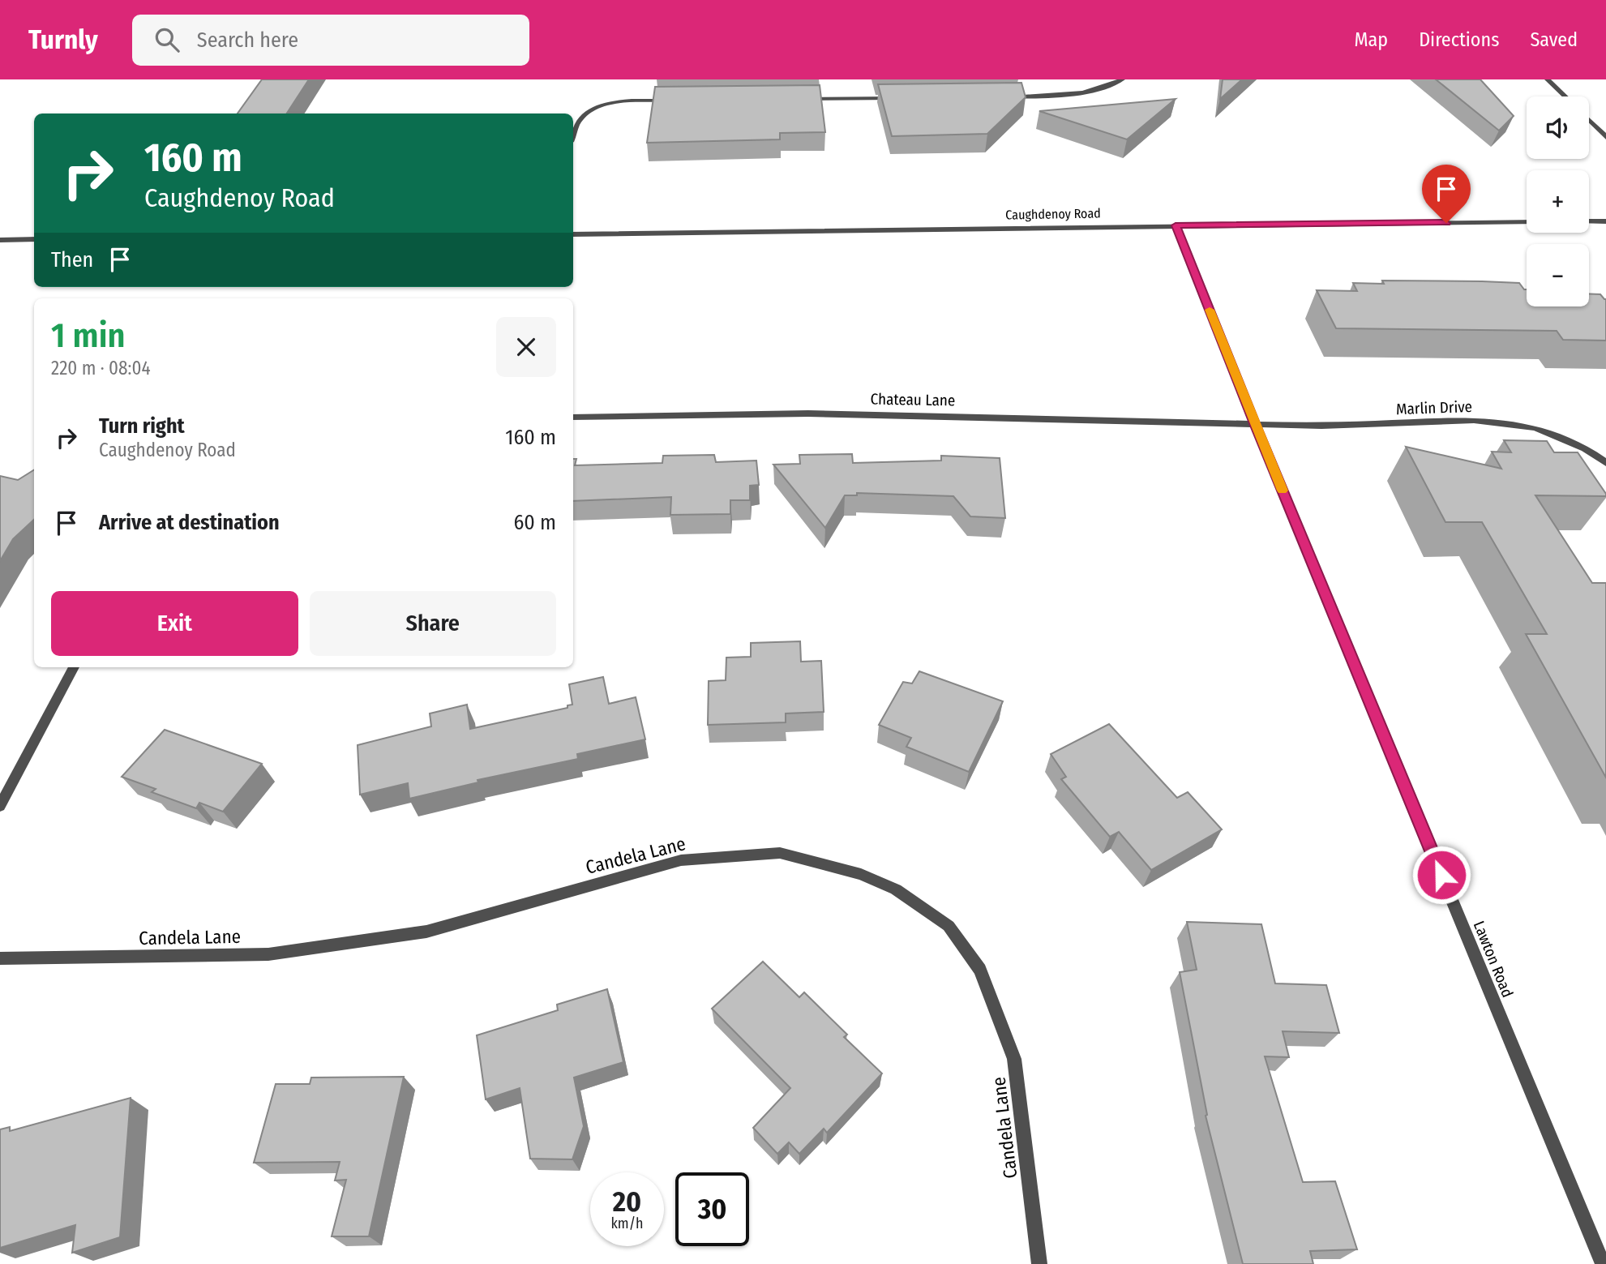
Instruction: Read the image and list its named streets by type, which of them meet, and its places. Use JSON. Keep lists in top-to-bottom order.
{
  "streets": {
    "street": [
      "Caughdenoy Road",
      "Chateau Lane",
      "Marlin Drive",
      "Candela Lane",
      "Lawton Road"
    ]
  },
  "crossings": [
    ["Caughdenoy Road", "Lawton Road"],
    ["Chateau Lane", "Marlin Drive"],
    ["Chateau Lane", "Lawton Road"],
    ["Marlin Drive", "Lawton Road"]
  ],
  "page": {
    "header": "Turnly",
    "search": "Search here",
    "nav": ["Map", "Directions", "Saved"],
    "map_buttons": ["+", "−"],
    "turn": ["160 m", "Caughdenoy Road"],
    "then": "Then",
    "heading": ["1 min", "220 m · 08:04"],
    "list": [
      {
        "name": "Turn right",
        "note": "Caughdenoy Road",
        "value": "160 m"
      },
      {
        "name": "Arrive at destination",
        "value": "60 m"
      }
    ],
    "buttons": ["Exit", "Share"],
    "speed": "20 km/h",
    "limit": "30"
  }
}
